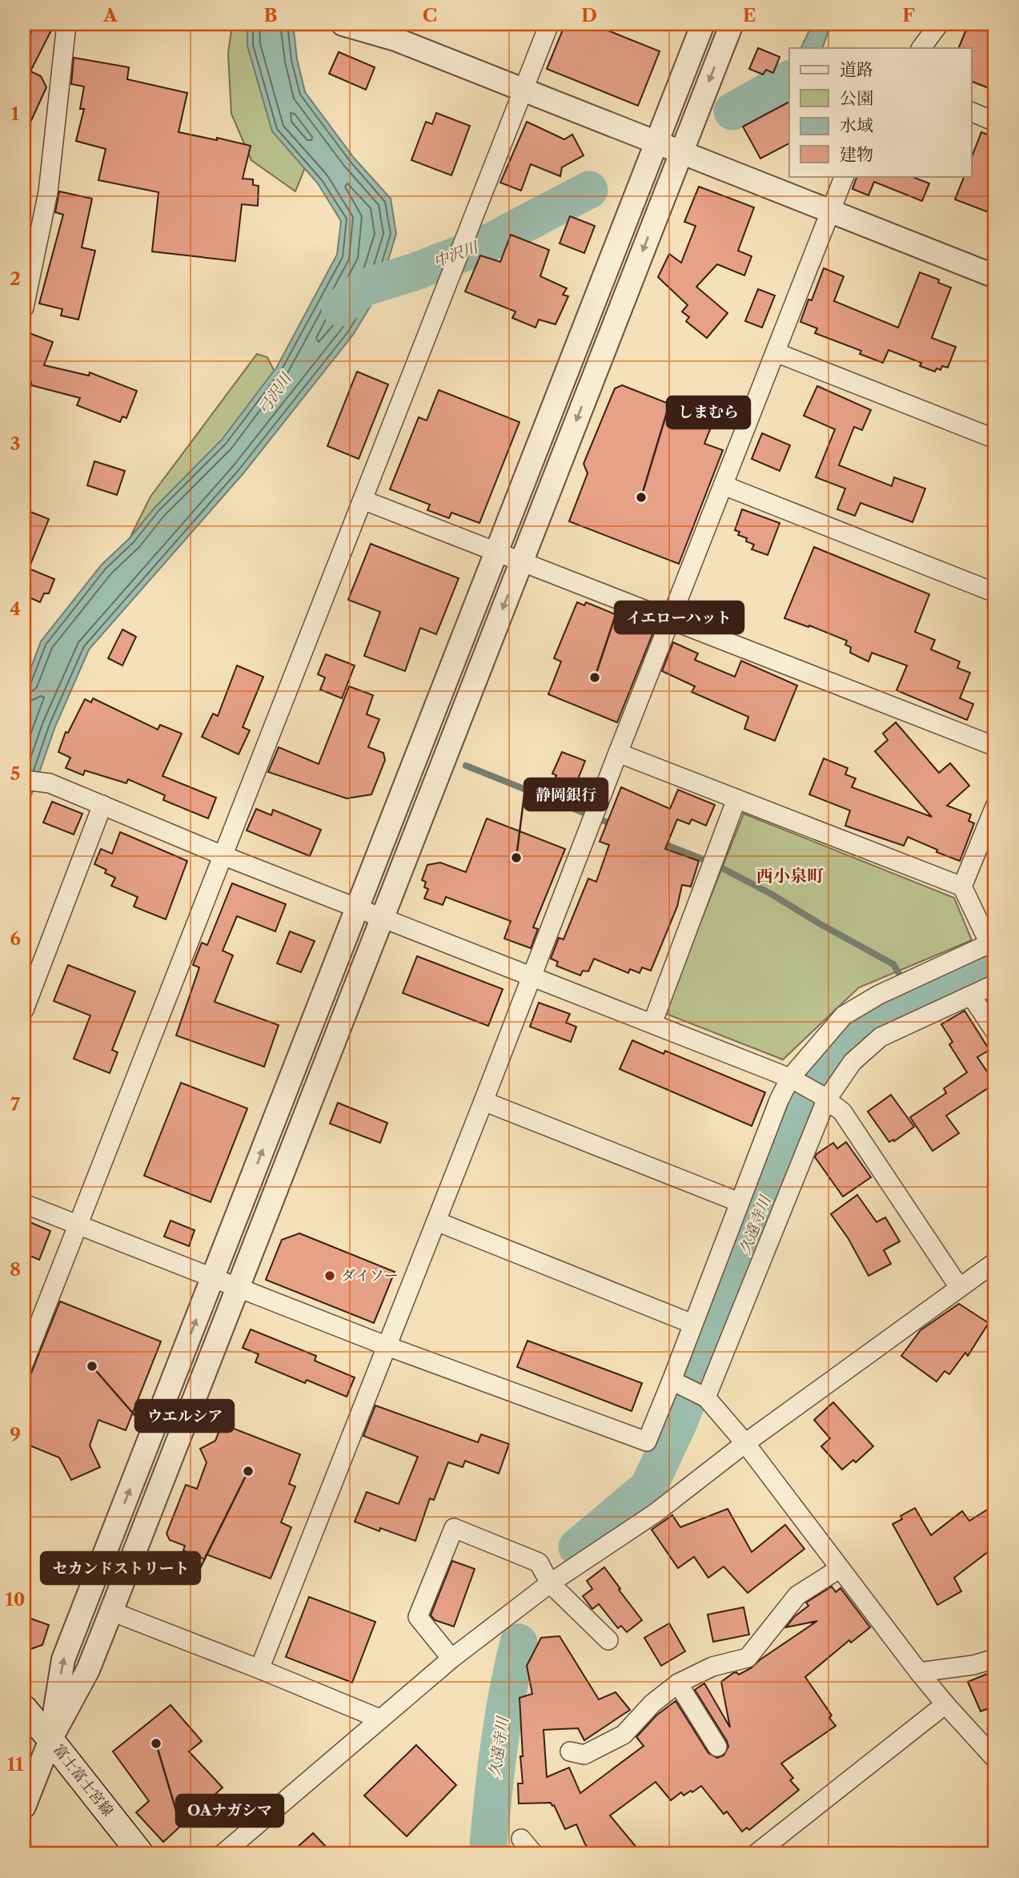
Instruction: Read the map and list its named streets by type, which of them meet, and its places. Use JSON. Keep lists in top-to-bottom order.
{
  "streets": {
    "main road": ["富士富士宮線"]
  },
  "districts": ["西小泉町"],
  "water": ["中沢川", "弓沢川", "久遠寺川"],
  "places": [
    "しまむら",
    "イエローハット",
    "静岡銀行",
    "ダイソー",
    "ウエルシア",
    "セカンドストリート",
    "OAナガシマ"
  ],
  "legend": [
    "道路",
    "公園",
    "水域",
    "建物"
  ],
  "grid": {
    "columns": [
      "A",
      "B",
      "C",
      "D",
      "E",
      "F"
    ],
    "rows": [
      "1",
      "2",
      "3",
      "4",
      "5",
      "6",
      "7",
      "8",
      "9",
      "10",
      "11"
    ]
  }
}
